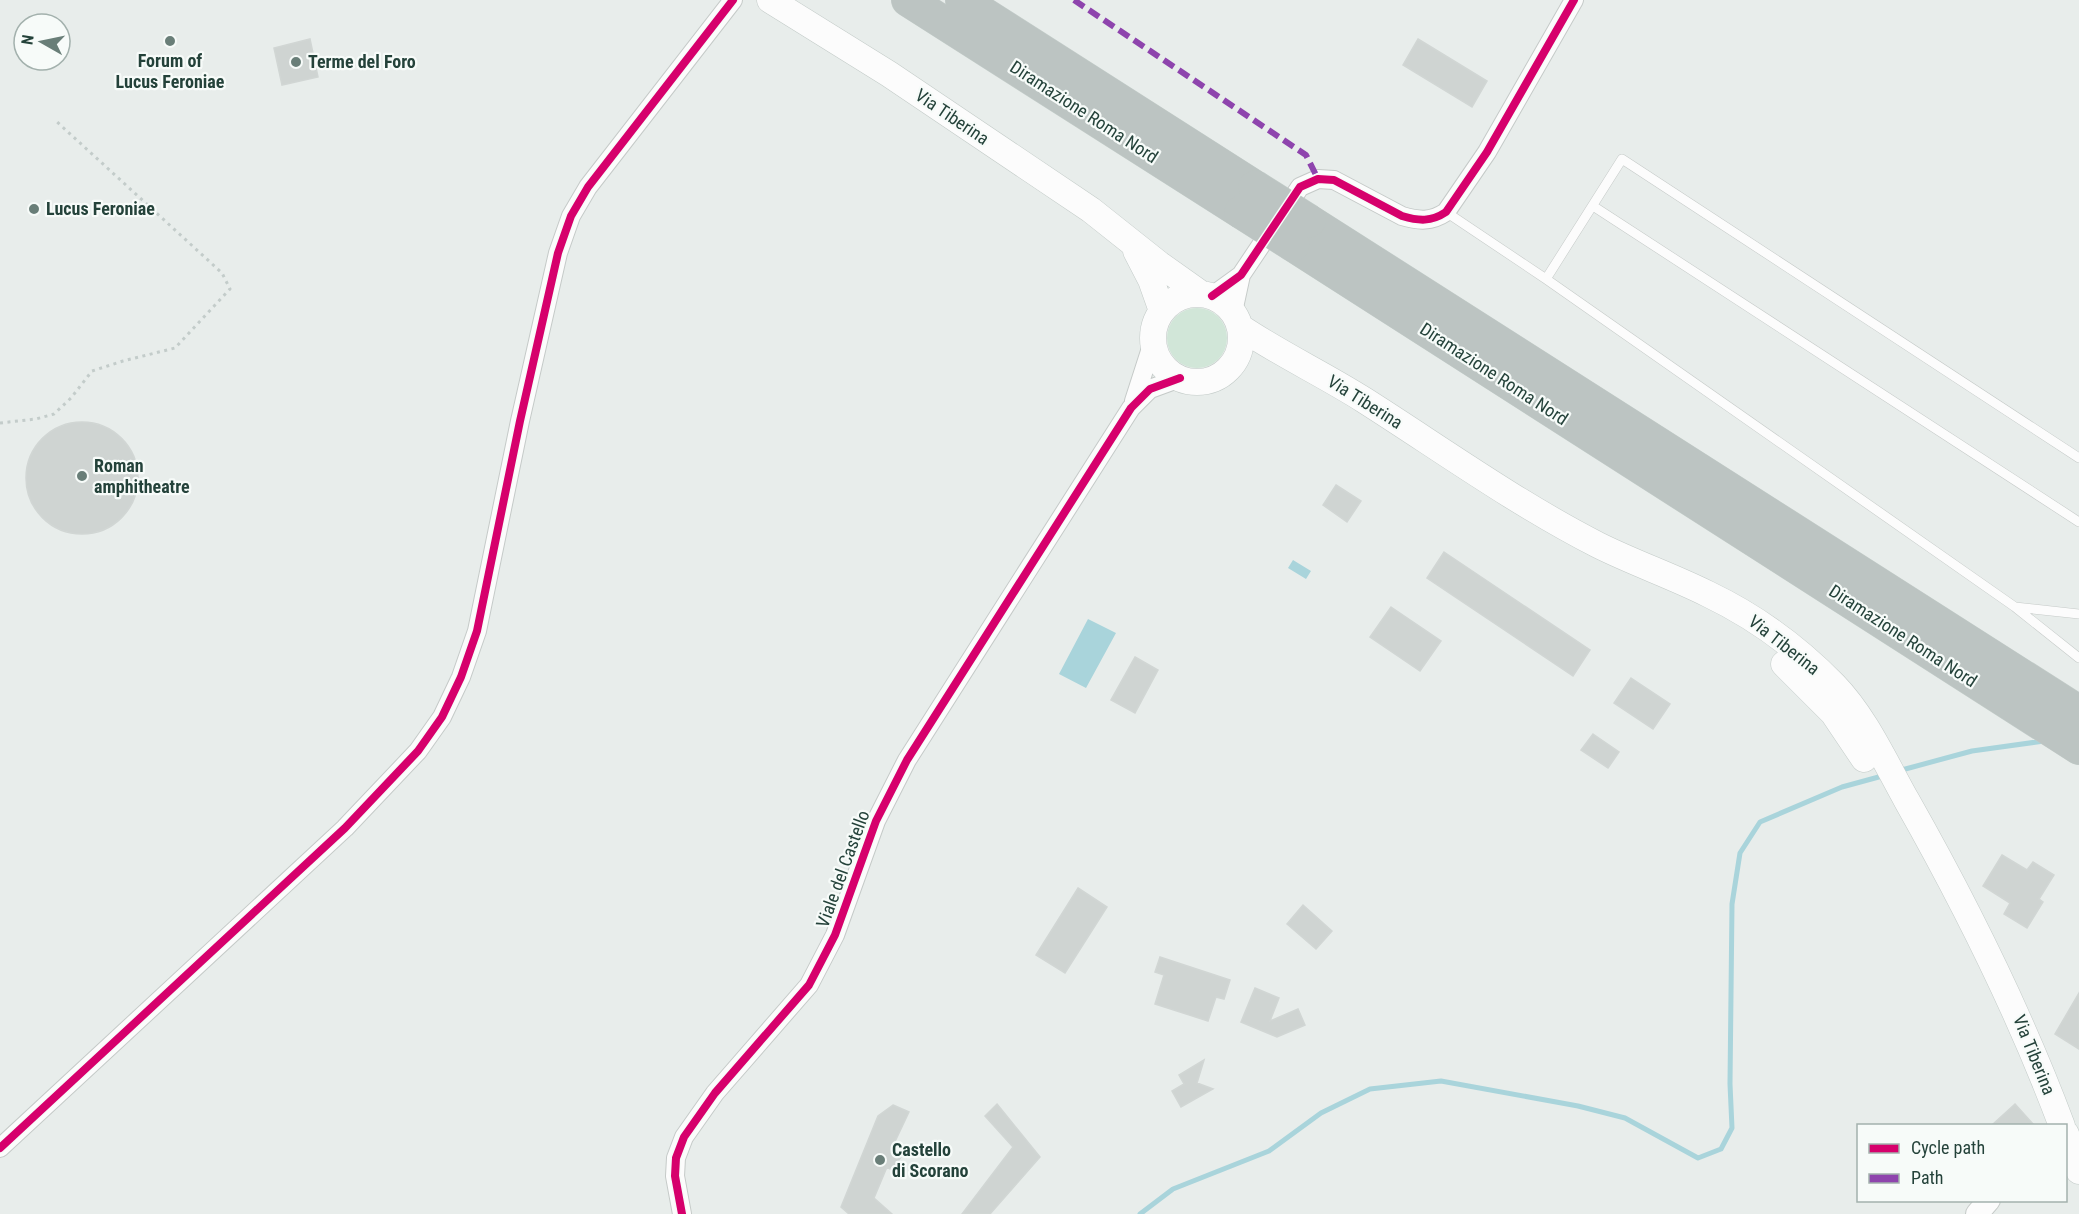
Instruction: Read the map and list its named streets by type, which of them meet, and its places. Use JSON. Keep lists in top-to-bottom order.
{
  "streets": {
    "highway": ["Diramazione Roma Nord"],
    "main road": ["Via Tiberina"],
    "street": ["Viale del Castello"]
  },
  "places": [
    "Forum of Lucus Feroniae",
    "Terme del Foro",
    "Lucus Feroniae",
    "Roman amphitheatre",
    "Castello di Scorano"
  ],
  "legend": ["Cycle path", "Path"],
  "north": "left"
}
